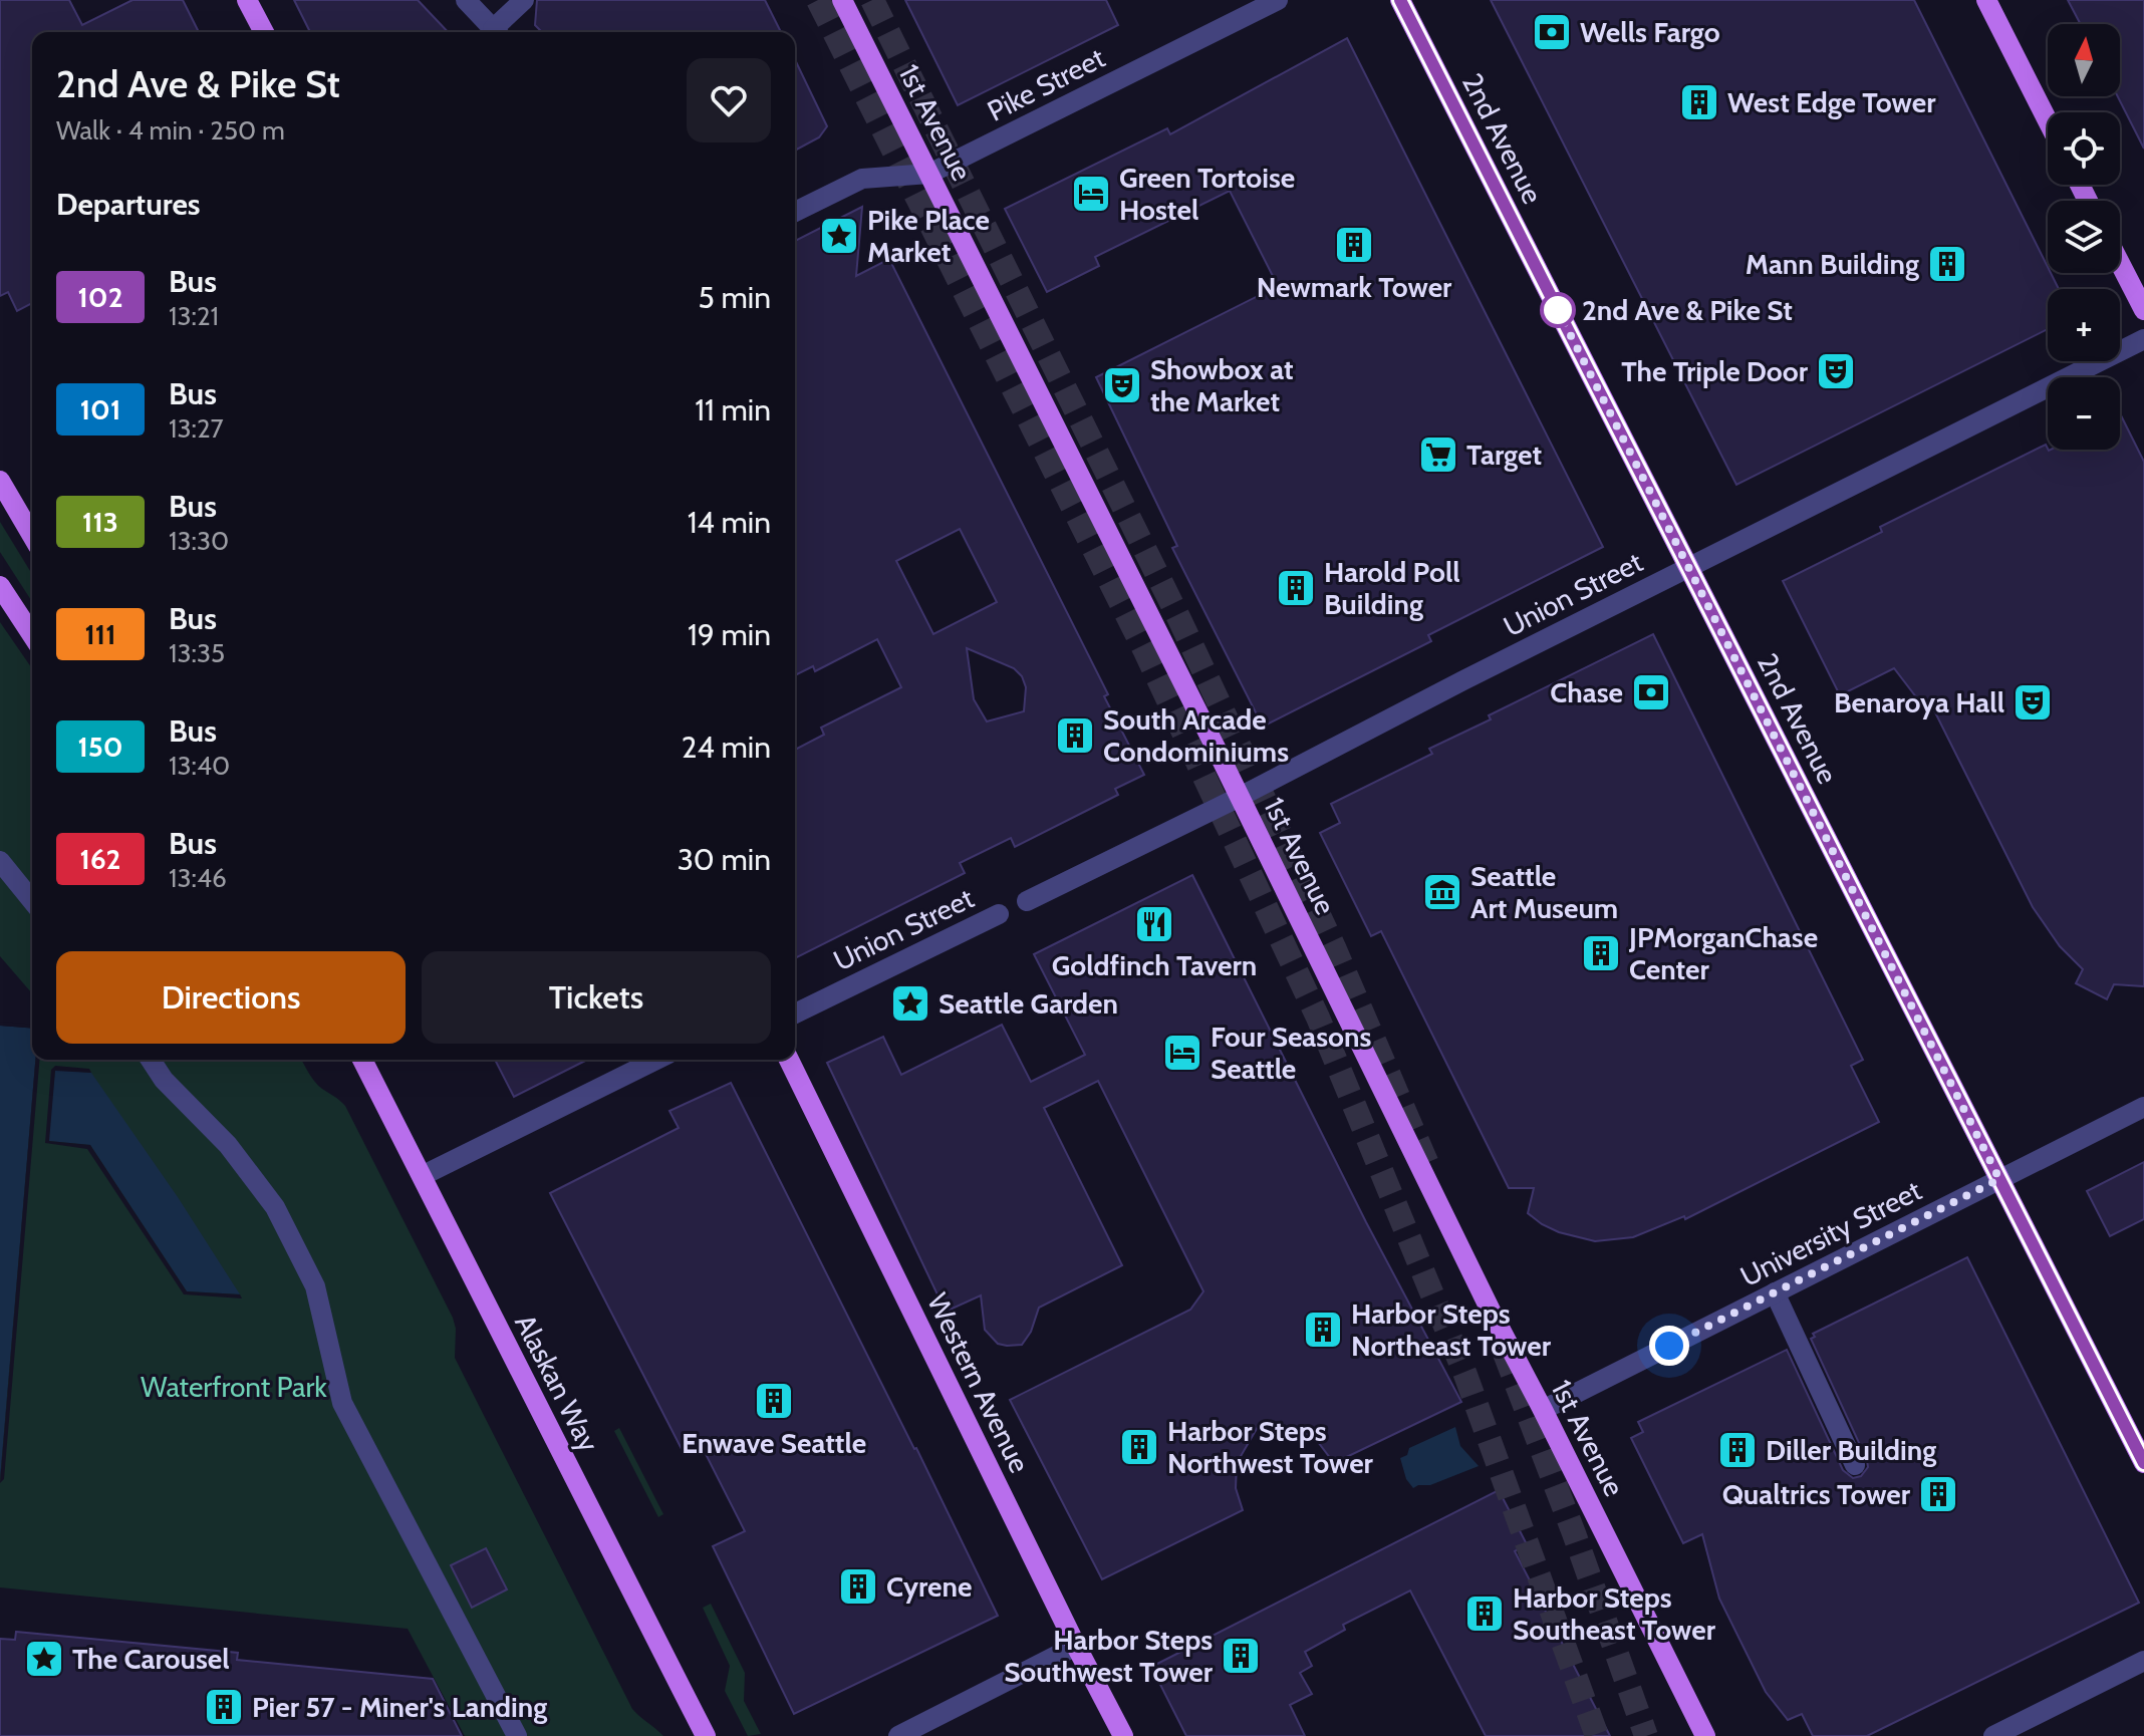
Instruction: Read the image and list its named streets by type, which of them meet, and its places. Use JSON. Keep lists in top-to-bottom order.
{
  "streets": {
    "main road": [
      "1st Avenue",
      "2nd Avenue",
      "Alaskan Way",
      "Western Avenue"
    ],
    "street": ["Pike Street", "Union Street", "University Street"]
  },
  "crossings": [
    ["Pike Street", "1st Avenue"],
    ["1st Avenue", "Union Street"],
    ["1st Avenue", "University Street"],
    ["2nd Avenue", "Union Street"],
    ["2nd Avenue", "University Street"]
  ],
  "parks": ["Waterfront Park"],
  "places": {
    "bank": ["Wells Fargo", "Chase"],
    "building": [
      "West Edge Tower",
      "Newmark Tower",
      "Mann Building",
      "Harold Poll Building",
      "South Arcade Condominiums",
      "JPMorganChase Center",
      "Harbor Steps Northeast Tower",
      "Enwave Seattle",
      "Harbor Steps Northwest Tower",
      "Diller Building",
      "Qualtrics Tower",
      "Cyrene",
      "Harbor Steps Southeast Tower",
      "Harbor Steps Southwest Tower",
      "Pier 57 - Miner's Landing"
    ],
    "hotel": ["Green Tortoise Hostel", "Four Seasons Seattle"],
    "place": ["Pike Place Market", "Seattle Garden", "The Carousel"],
    "other": ["2nd Ave & Pike St"],
    "theatre": ["The Triple Door", "Showbox at the Market", "Benaroya Hall"],
    "supermarket": ["Target"],
    "museum": ["Seattle Art Museum"],
    "restaurant": ["Goldfinch Tavern"]
  },
  "lines": ["bus line 102"],
  "north": "top",
  "page": {
    "map_buttons": ["+", "−"],
    "heading": [
      ["2nd Ave & Pike St", "Walk · 4 min · 250 m"],
      "Departures"
    ],
    "list": [
      {
        "mark": "102",
        "name": "Bus",
        "note": "13:21",
        "value": "5 min"
      },
      {
        "mark": "101",
        "name": "Bus",
        "note": "13:27",
        "value": "11 min"
      },
      {
        "mark": "113",
        "name": "Bus",
        "note": "13:30",
        "value": "14 min"
      },
      {
        "mark": "111",
        "name": "Bus",
        "note": "13:35",
        "value": "19 min"
      },
      {
        "mark": "150",
        "name": "Bus",
        "note": "13:40",
        "value": "24 min"
      },
      {
        "mark": "162",
        "name": "Bus",
        "note": "13:46",
        "value": "30 min"
      }
    ],
    "buttons": ["Directions", "Tickets"]
  }
}
